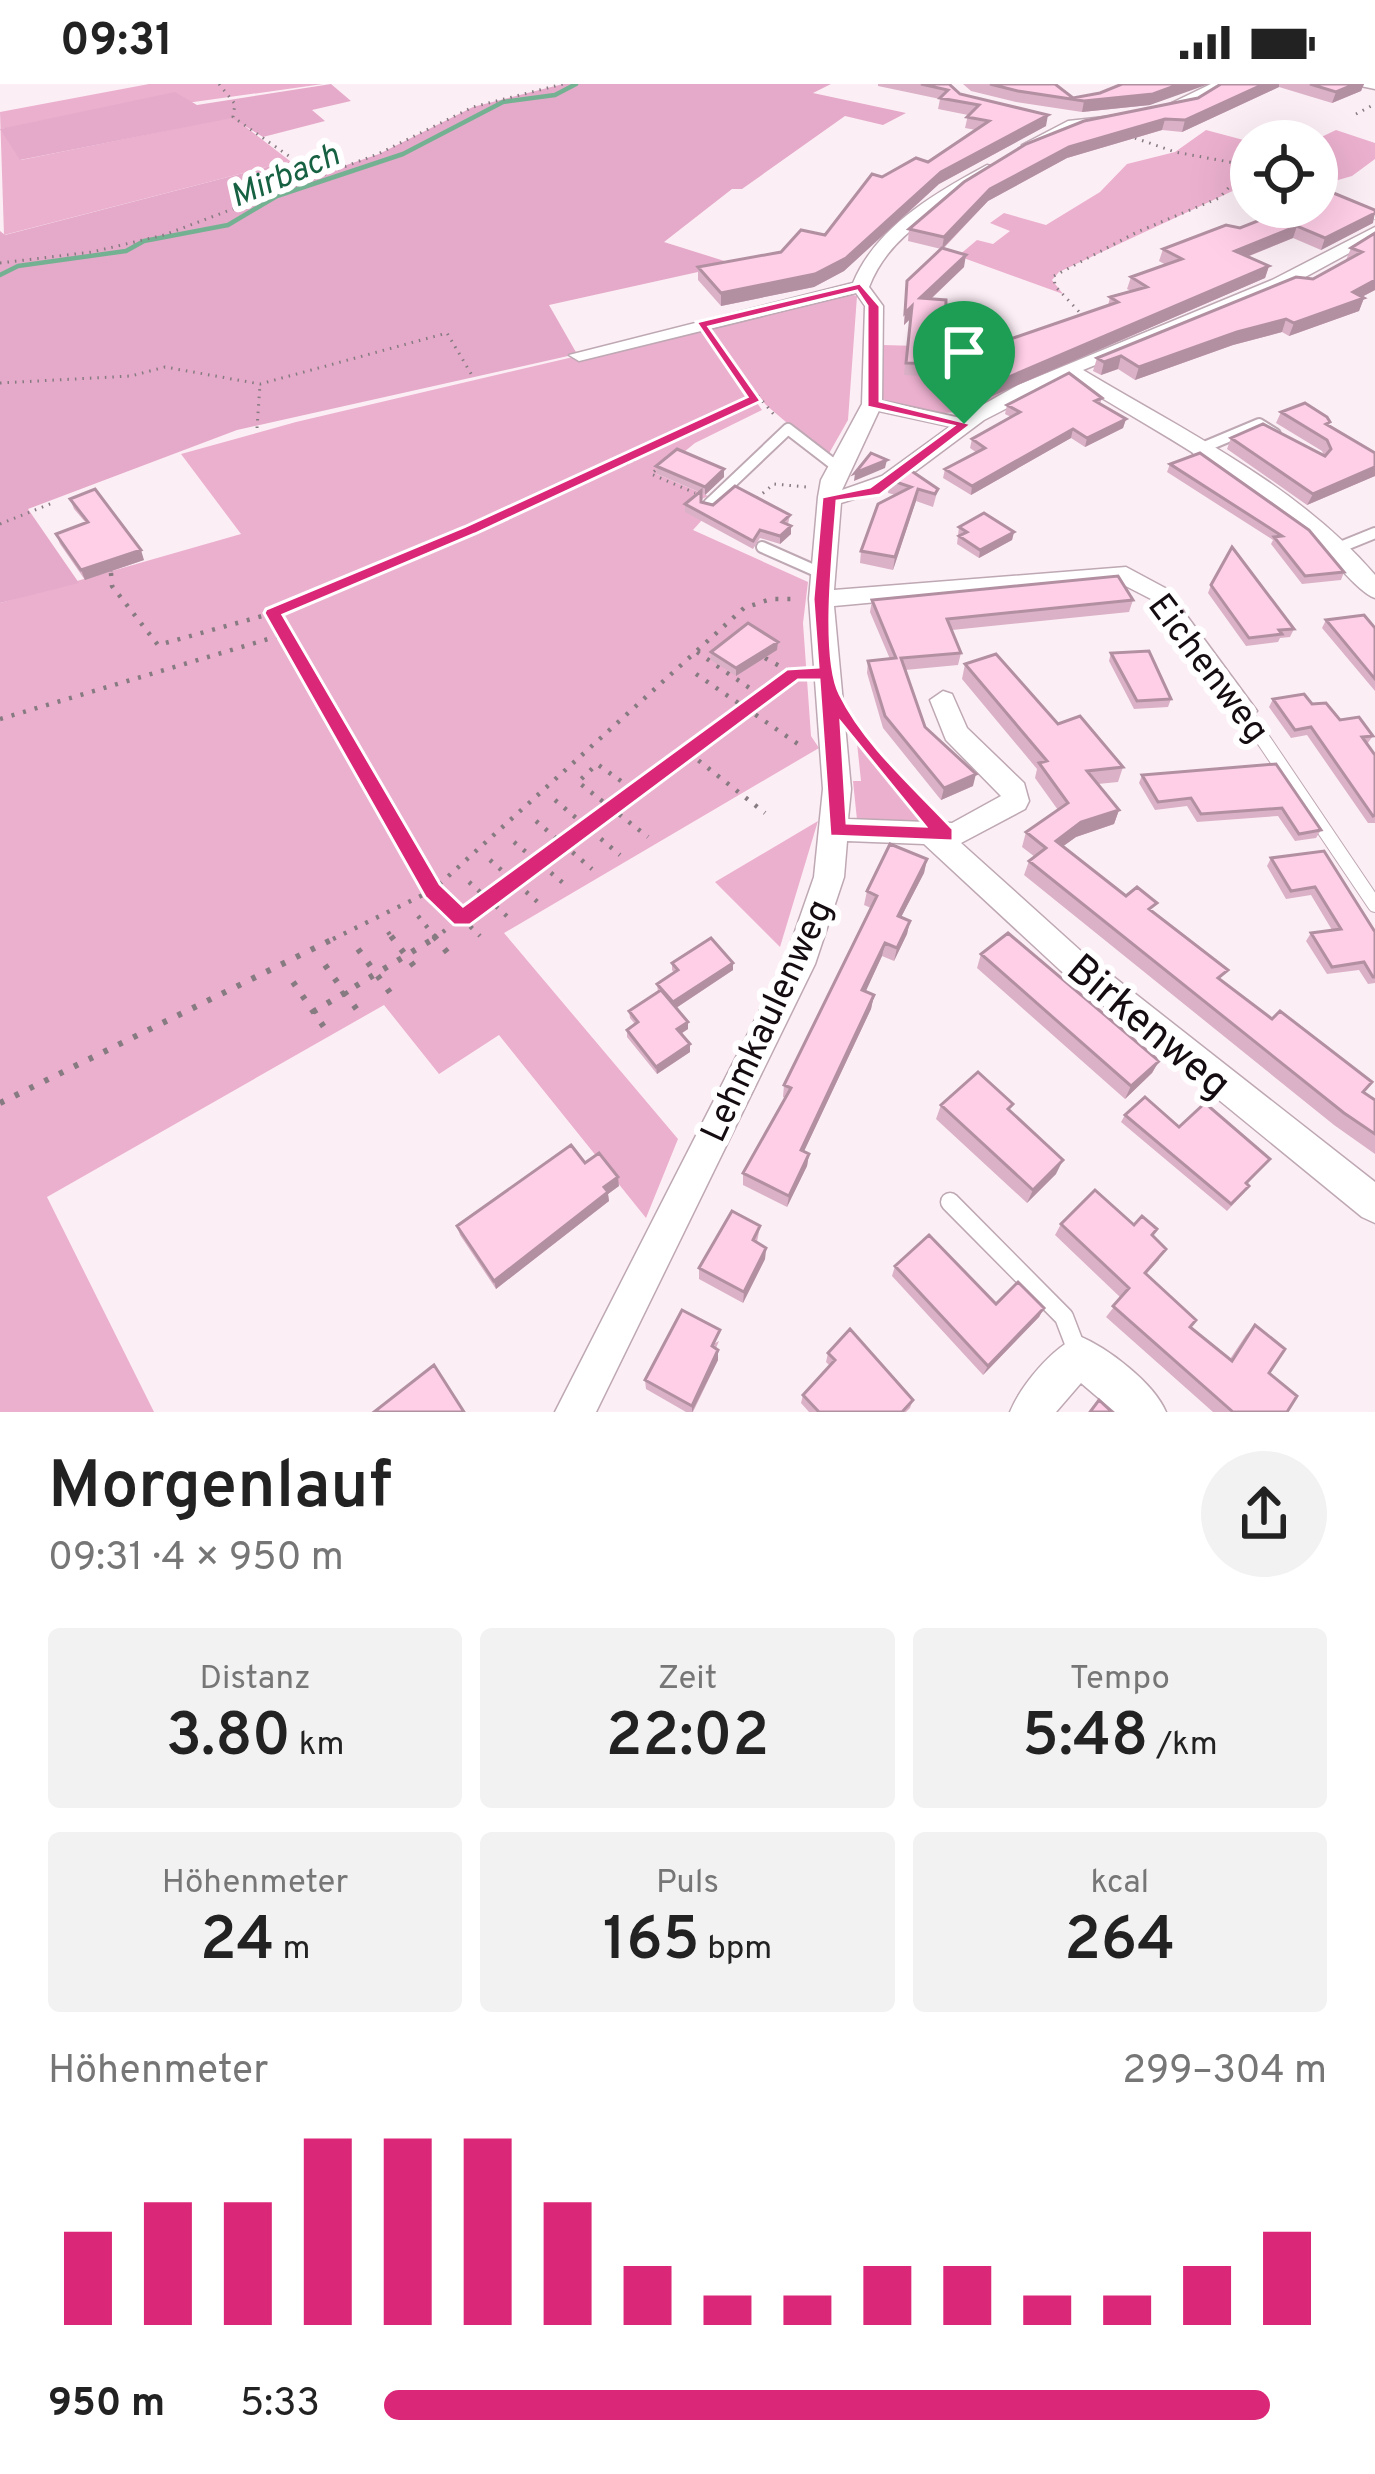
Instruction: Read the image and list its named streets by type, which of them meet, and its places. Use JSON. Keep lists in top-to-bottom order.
{
  "streets": {
    "street": ["Eichenweg", "Lehmkaulenweg", "Birkenweg"]
  },
  "crossings": [
    ["Eichenweg", "Lehmkaulenweg"]
  ],
  "water": ["Mirbach"],
  "page": {
    "status": "09:31",
    "heading": ["Morgenlauf", "09:31 · 4 × 950 m"],
    "stats": [
      ["Distanz", "3.80 km"],
      ["Zeit", "22:02"],
      ["Tempo", "5:48 /km"],
      ["Höhenmeter", "24 m"],
      ["Puls", "165 bpm"],
      ["kcal", "264"]
    ],
    "chart": ["Höhenmeter", "299–304 m"],
    "list": [
      {
        "name": "950 m",
        "note": "5:33"
      }
    ]
  }
}
